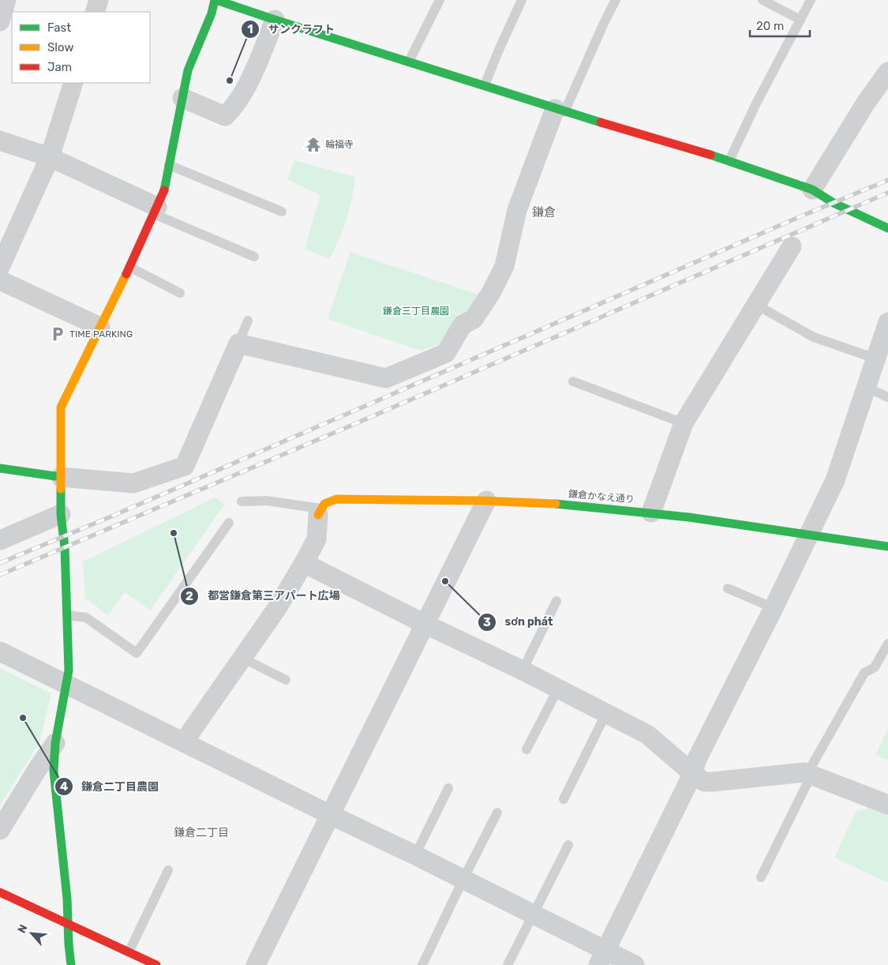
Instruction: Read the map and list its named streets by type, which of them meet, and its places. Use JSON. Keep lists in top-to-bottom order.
{
  "streets": {
    "street": ["鎌倉かなえ通り"]
  },
  "districts": ["鎌倉", "鎌倉二丁目"],
  "parks": ["鎌倉三丁目農園"],
  "places": {
    "other": [
      "サンクラフト",
      "都営鎌倉第三アパート広場",
      "sơn phát",
      "鎌倉二丁目農園"
    ],
    "temple": ["輪福寺"],
    "parking": ["TIME PARKING"]
  },
  "legend": ["Fast", "Slow", "Jam"],
  "scale_bar": "20 m",
  "north": "top left"
}
